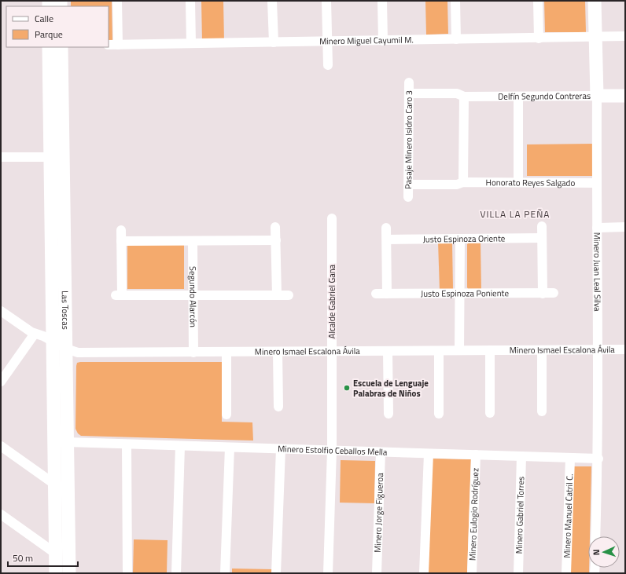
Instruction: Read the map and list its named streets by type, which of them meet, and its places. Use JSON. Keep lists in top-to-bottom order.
{
  "streets": {
    "street": [
      "Minero Miguel Cayumil M.",
      "Delfín Segundo Contreras",
      "Pasaje Minero Isidro Caro 3",
      "Honorato Reyes Salgado",
      "Justo Espinoza Oriente",
      "Minero Juan Leal Silva",
      "Justo Espinoza Poniente",
      "Segundo Alarcón",
      "Alcalde Gabriel Gana",
      "Las Toscas",
      "Minero Ismael Escalona Ávila",
      "Minero Estolfio Ceballos Mella",
      "Minero Jorge Figueroa",
      "Minero Eulogio Rodríguez",
      "Minero Gabriel Torres",
      "Minero Manuel Catril C."
    ]
  },
  "crossings": [
    ["Minero Miguel Cayumil M.", "Minero Juan Leal Silva"],
    ["Delfín Segundo Contreras", "Pasaje Minero Isidro Caro 3"],
    ["Delfín Segundo Contreras", "Minero Juan Leal Silva"],
    ["Pasaje Minero Isidro Caro 3", "Honorato Reyes Salgado"],
    ["Honorato Reyes Salgado", "Minero Juan Leal Silva"],
    ["Minero Juan Leal Silva", "Minero Ismael Escalona Ávila"],
    ["Minero Juan Leal Silva", "Minero Estolfio Ceballos Mella"],
    ["Segundo Alarcón", "Minero Ismael Escalona Ávila"],
    ["Alcalde Gabriel Gana", "Minero Ismael Escalona Ávila"],
    ["Alcalde Gabriel Gana", "Minero Estolfio Ceballos Mella"],
    ["Las Toscas", "Minero Ismael Escalona Ávila"],
    ["Las Toscas", "Minero Estolfio Ceballos Mella"],
    ["Minero Estolfio Ceballos Mella", "Minero Jorge Figueroa"],
    ["Minero Estolfio Ceballos Mella", "Minero Eulogio Rodríguez"],
    ["Minero Estolfio Ceballos Mella", "Minero Gabriel Torres"],
    ["Minero Estolfio Ceballos Mella", "Minero Manuel Catril C."]
  ],
  "districts": ["VILLA LA PEÑA"],
  "places": ["Escuela de Lenguaje Palabras de Niños"],
  "legend": ["Calle", "Parque"],
  "scale_bar": "50 m",
  "north": "left"
}
